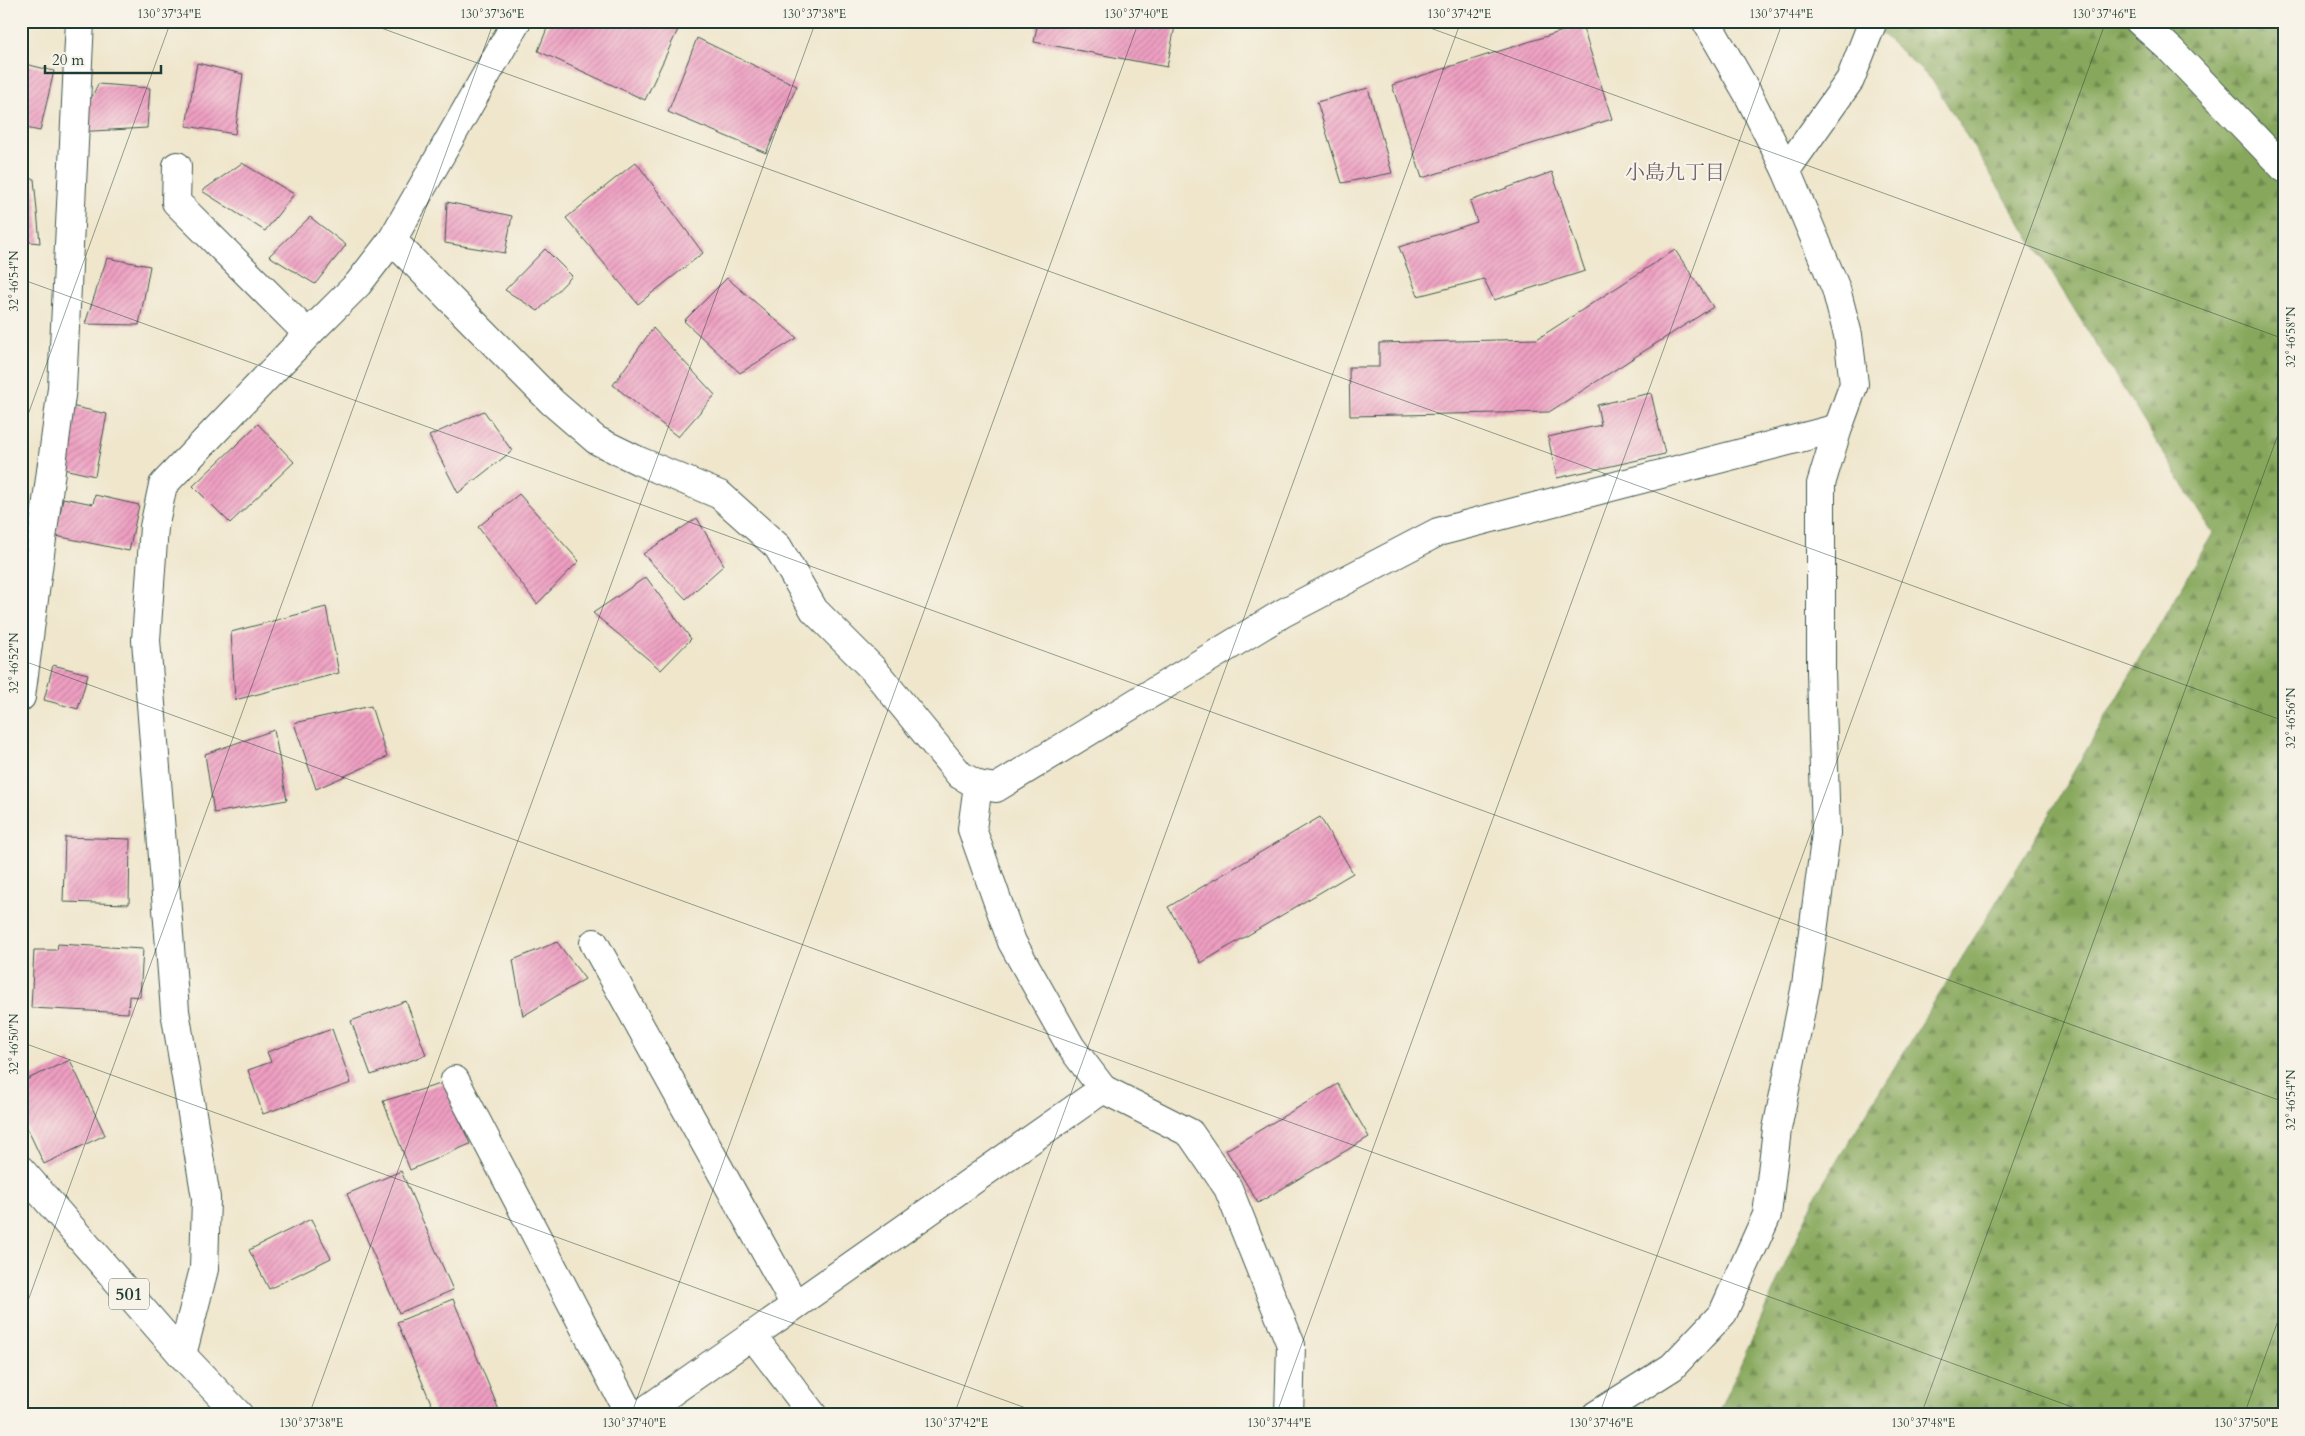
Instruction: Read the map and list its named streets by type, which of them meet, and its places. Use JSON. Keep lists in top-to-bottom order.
{
  "streets": {
    "main road": ["501"]
  },
  "districts": ["小島九丁目"],
  "scale_bar": "20 m",
  "coordinates": [
    "130°37'34\"E",
    "130°37'36\"E",
    "130°37'38\"E",
    "130°37'40\"E",
    "130°37'42\"E",
    "130°37'44\"E",
    "130°37'46\"E",
    "32°46'54\"N",
    "32°46'58\"N",
    "32°46'52\"N",
    "32°46'56\"N",
    "32°46'50\"N",
    "130°37'48\"E",
    "130°37'50\"E"
  ]
}
